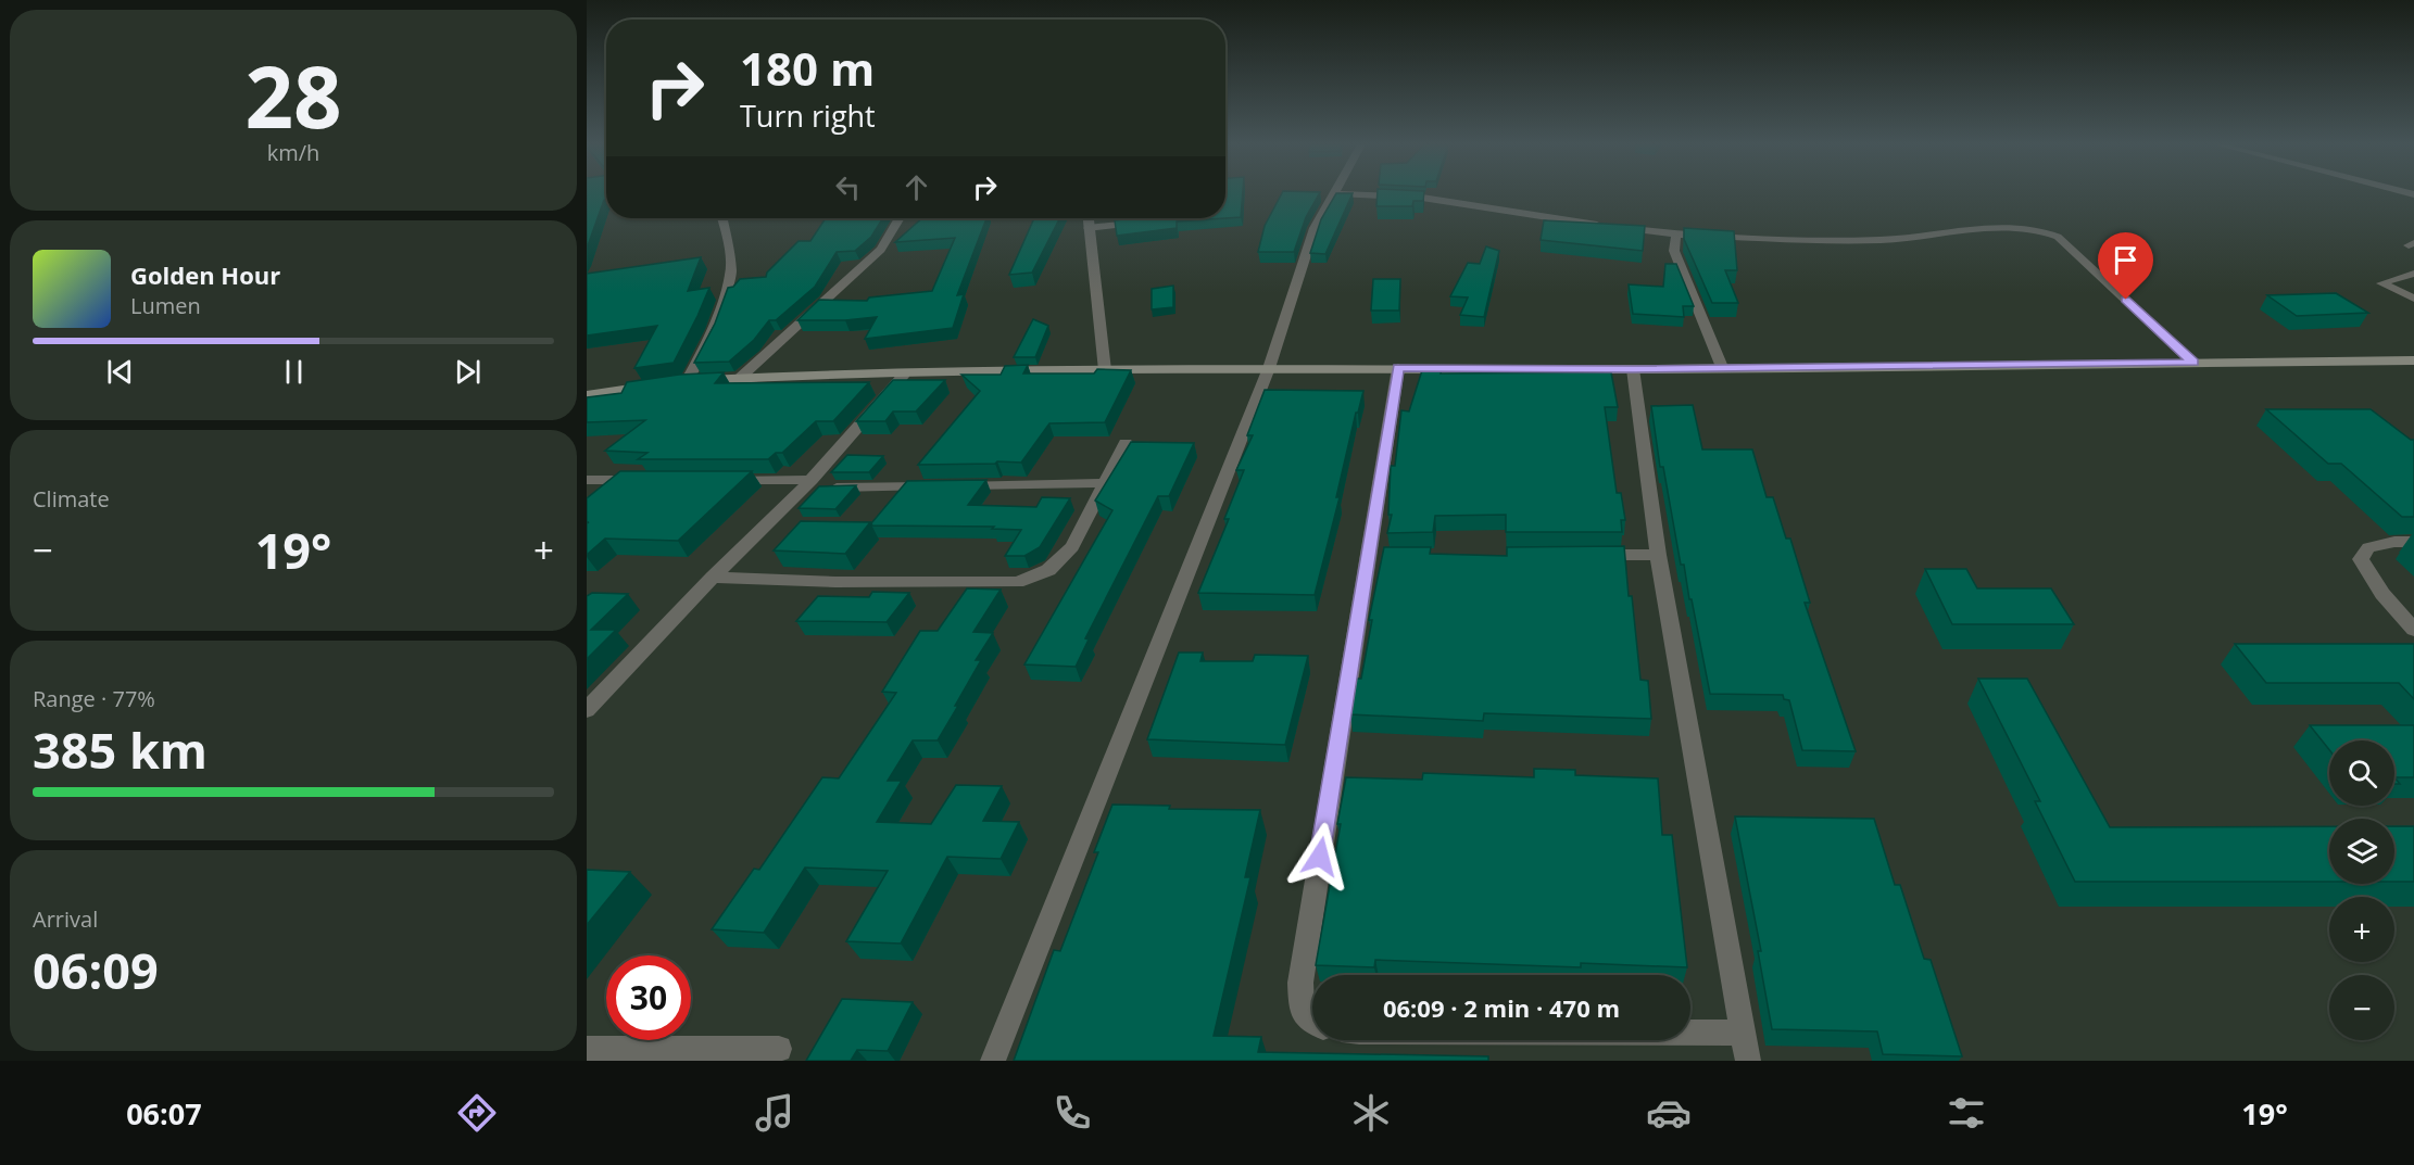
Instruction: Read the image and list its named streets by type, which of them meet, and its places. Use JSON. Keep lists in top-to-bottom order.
{
  "page": {
    "tile": [
      ["28", "km/h"],
      "Climate",
      ["Range · 77%", "385 km"],
      ["Arrival", "06:09"]
    ],
    "turn": ["180 m", "Turn right"],
    "song": ["Golden Hour", "Lumen"],
    "heat": ["−", "19°", "+"],
    "map_buttons": ["+", "−"],
    "limit": "30",
    "trip": "06:09 · 2 min · 470 m",
    "tabs": ["06:07", "19°"]
  }
}
